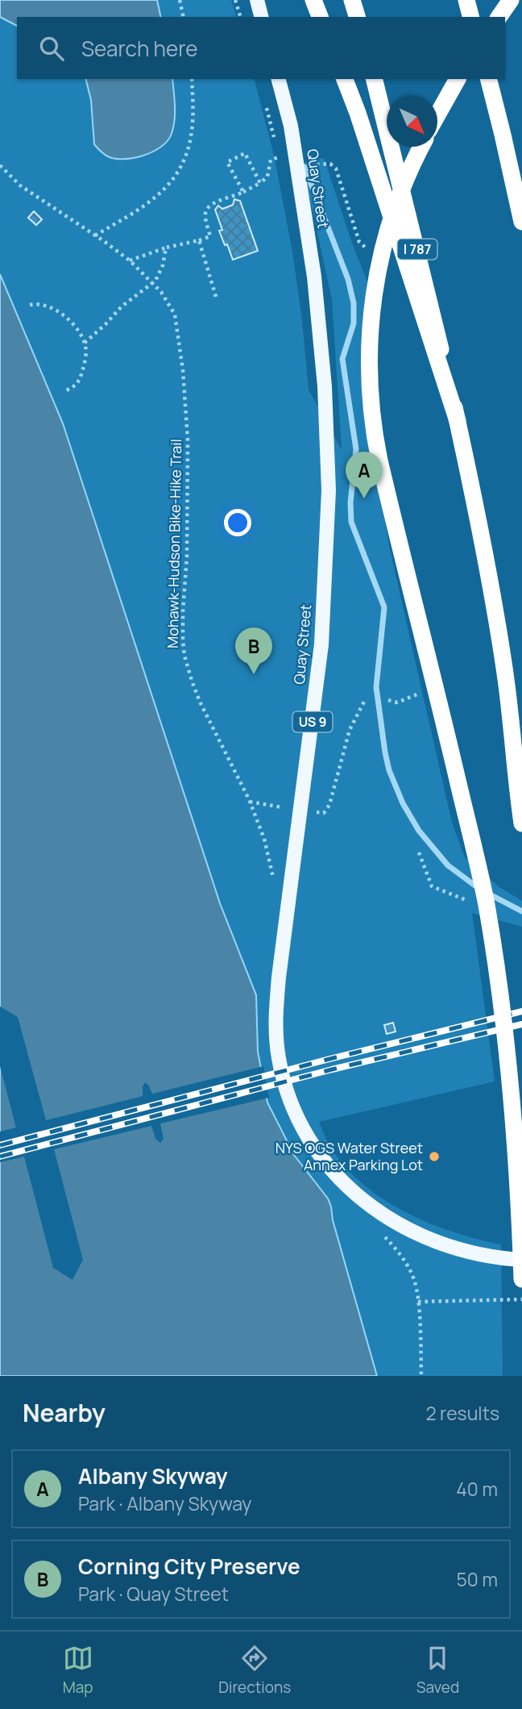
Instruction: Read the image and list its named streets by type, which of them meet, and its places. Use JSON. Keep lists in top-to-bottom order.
{
  "streets": {
    "highway": ["I 787"],
    "main road": ["Quay Street", "US 9"],
    "path": ["Mohawk-Hudson Bike-Hike Trail"]
  },
  "places": ["NYS OGS Water Street Annex Parking Lot"],
  "north": "bottom right",
  "page": {
    "search": "Search here",
    "pins": ["A", "B"],
    "heading": ["Nearby", "2 results"],
    "list": [
      {
        "mark": "A",
        "name": "Albany Skyway",
        "note": "Park · Albany Skyway",
        "value": "40 m"
      },
      {
        "mark": "B",
        "name": "Corning City Preserve",
        "note": "Park · Quay Street",
        "value": "50 m"
      }
    ],
    "nav": ["Map", "Directions", "Saved"]
  }
}
